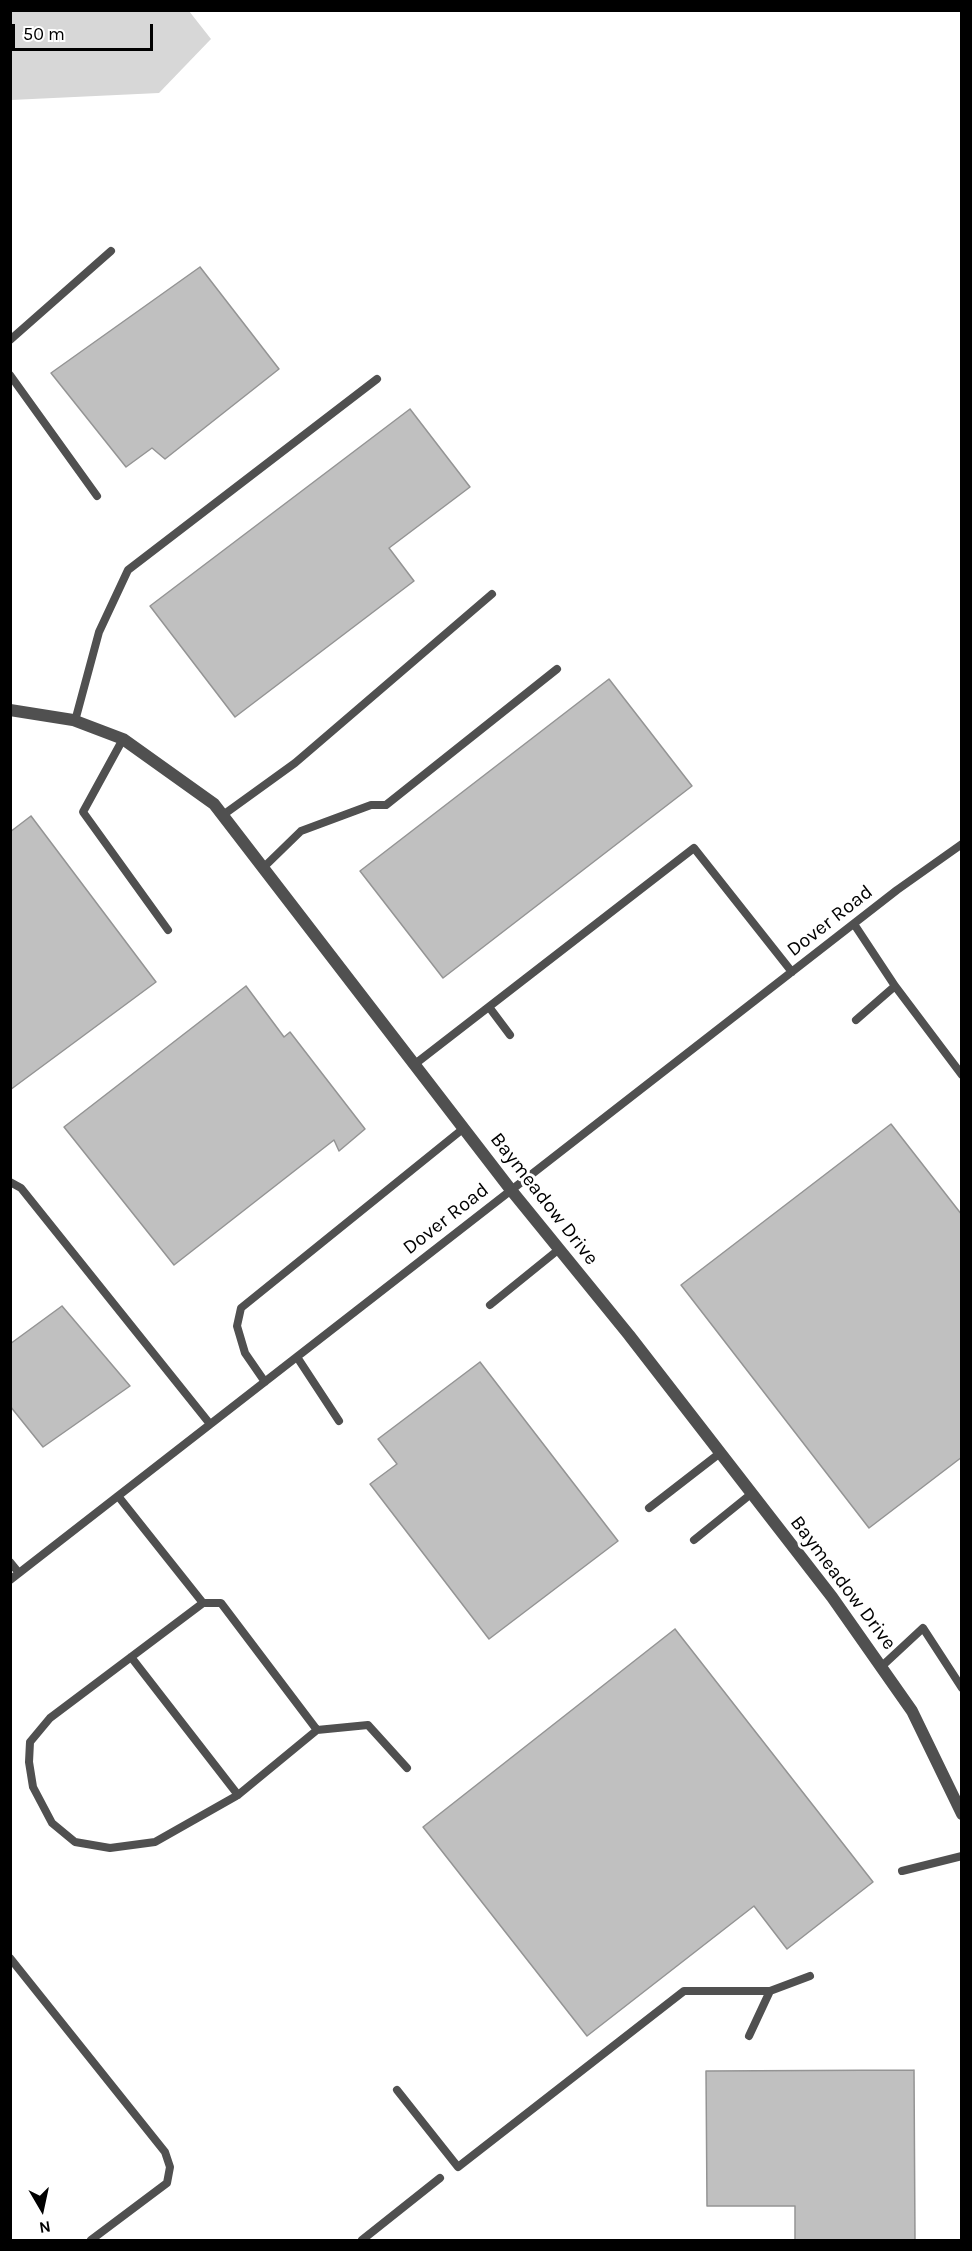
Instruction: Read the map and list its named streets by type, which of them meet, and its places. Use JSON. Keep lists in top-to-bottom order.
{
  "streets": {
    "street": ["Baymeadow Drive"],
    "lane": ["Dover Road"]
  },
  "crossings": [
    ["Dover Road", "Baymeadow Drive"]
  ],
  "scale_bar": "50 m",
  "north": "bottom"
}
